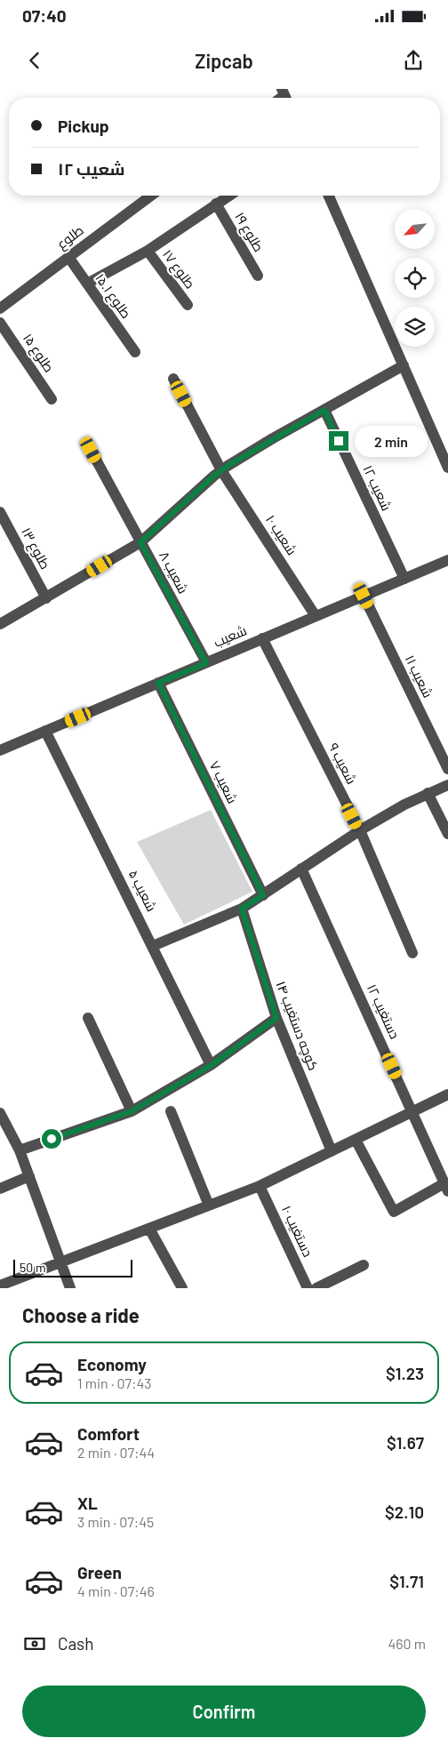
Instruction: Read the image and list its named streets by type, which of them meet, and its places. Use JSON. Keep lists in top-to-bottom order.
{
  "streets": {
    "street": [
      "طلوع ۱۹",
      "طلوع",
      "طلوع ۱۷",
      "طلوع ۱۵.۱",
      "طلوع ۱۵",
      "شعیب ۱۲",
      "شعیب ۱۰",
      "طلوع ۱۳",
      "شعیب ۸",
      "شعیب",
      "شعیب ۱۱",
      "شعیب ۹",
      "شعیب ۷",
      "شعیب ۵",
      "دستغیب ۱۲",
      "کوچه دستغیب ۱۴",
      "دستغیب ۱۰"
    ]
  },
  "crossings": [
    ["طلوع", "طلوع ۱۵.۱"],
    ["شعیب ۱۲", "شعیب"],
    ["شعیب ۱۰", "شعیب"],
    ["شعیب ۸", "شعیب"],
    ["شعیب", "شعیب ۱۱"],
    ["شعیب", "شعیب ۹"],
    ["شعیب", "شعیب ۷"],
    ["شعیب", "شعیب ۵"]
  ],
  "scale_bar": "50 m",
  "north": "bottom left",
  "page": {
    "status": "07:40",
    "header": "Zipcab",
    "banner": ["Pickup", "شعیب ۱۲"],
    "bubble": "2 min",
    "scale": "50 m",
    "heading": "Choose a ride",
    "list": [
      {
        "name": "Economy",
        "note": "1 min · 07:43",
        "value": "$1.23"
      },
      {
        "name": "Comfort",
        "note": "2 min · 07:44",
        "value": "$1.67"
      },
      {
        "name": "XL",
        "note": "3 min · 07:45",
        "value": "$2.10"
      },
      {
        "name": "Green",
        "note": "4 min · 07:46",
        "value": "$1.71"
      }
    ],
    "pay": ["Cash", "460 m"],
    "buttons": "Confirm"
  }
}
